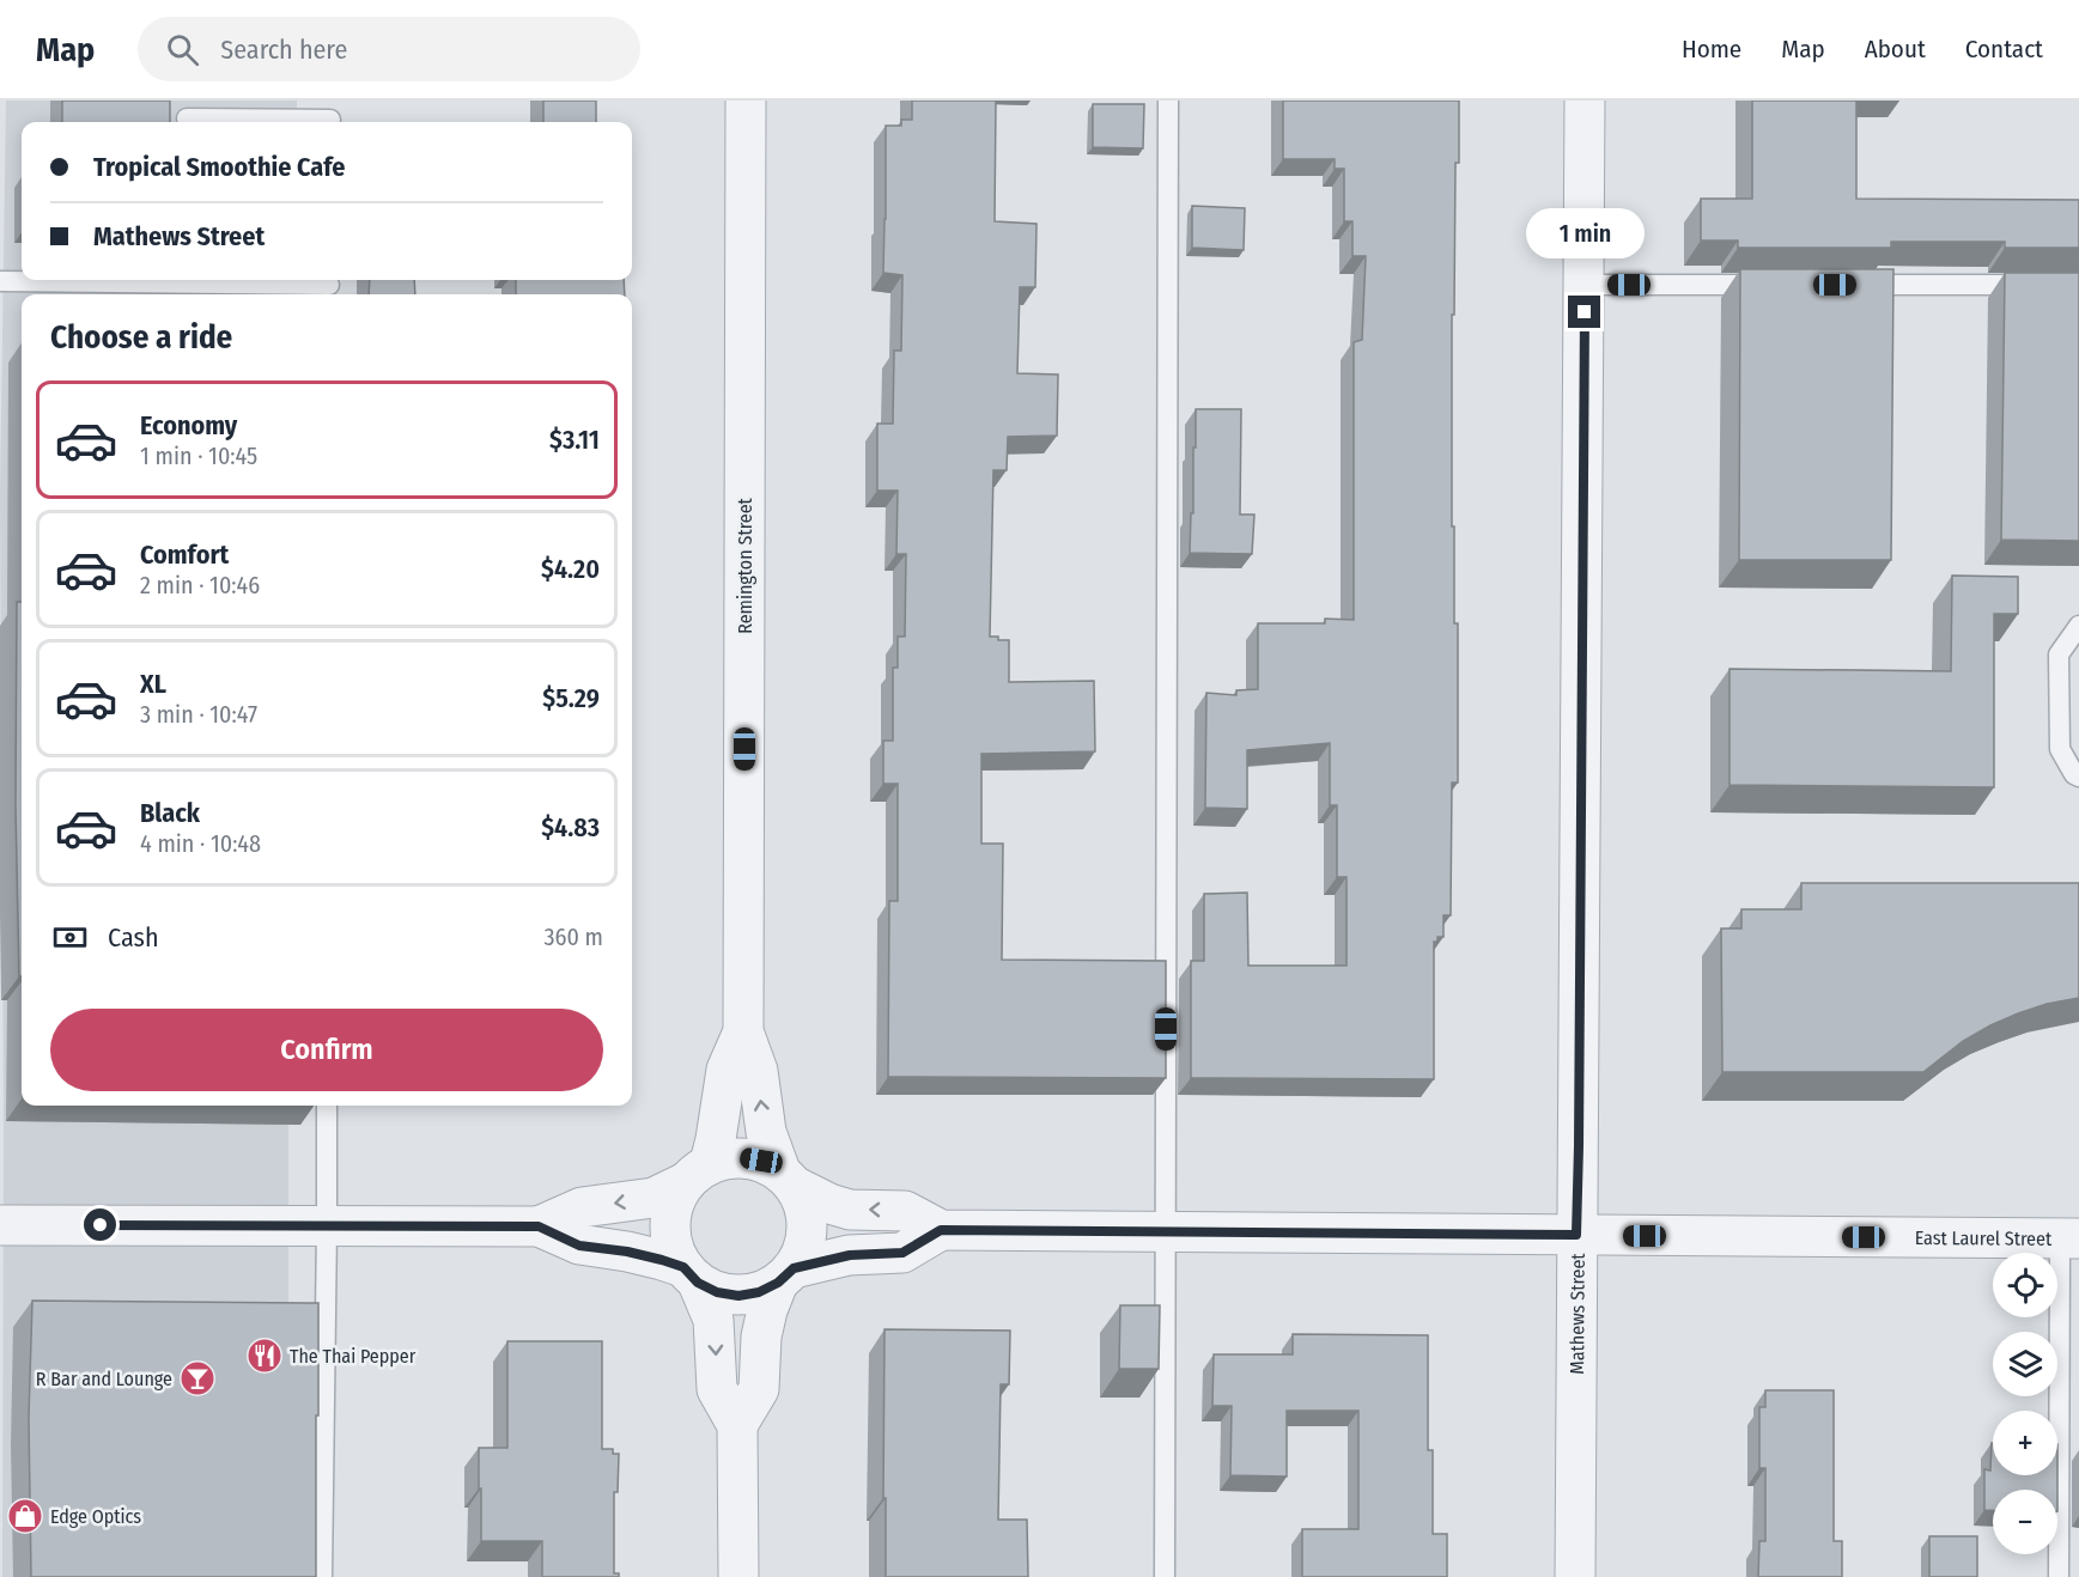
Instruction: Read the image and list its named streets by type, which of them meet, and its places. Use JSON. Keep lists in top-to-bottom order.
{
  "streets": {
    "street": ["Remington Street", "East Laurel Street", "Mathews Street"]
  },
  "crossings": [
    ["Remington Street", "East Laurel Street"],
    ["East Laurel Street", "Mathews Street"]
  ],
  "places": {
    "restaurant": ["The Thai Pepper"],
    "bar": ["R Bar and Lounge"],
    "shop": ["Edge Optics"]
  },
  "page": {
    "header": "Map",
    "search": "Search here",
    "nav": [
      "Home",
      "Map",
      "About",
      "Contact"
    ],
    "banner": ["Tropical Smoothie Cafe", "Mathews Street"],
    "bubble": "1 min",
    "heading": "Choose a ride",
    "list": [
      {
        "name": "Economy",
        "note": "1 min · 10:45",
        "value": "$3.11"
      },
      {
        "name": "Comfort",
        "note": "2 min · 10:46",
        "value": "$4.20"
      },
      {
        "name": "XL",
        "note": "3 min · 10:47",
        "value": "$5.29"
      },
      {
        "name": "Black",
        "note": "4 min · 10:48",
        "value": "$4.83"
      }
    ],
    "pay": ["Cash", "360 m"],
    "buttons": "Confirm",
    "map_buttons": ["+", "−"]
  }
}
